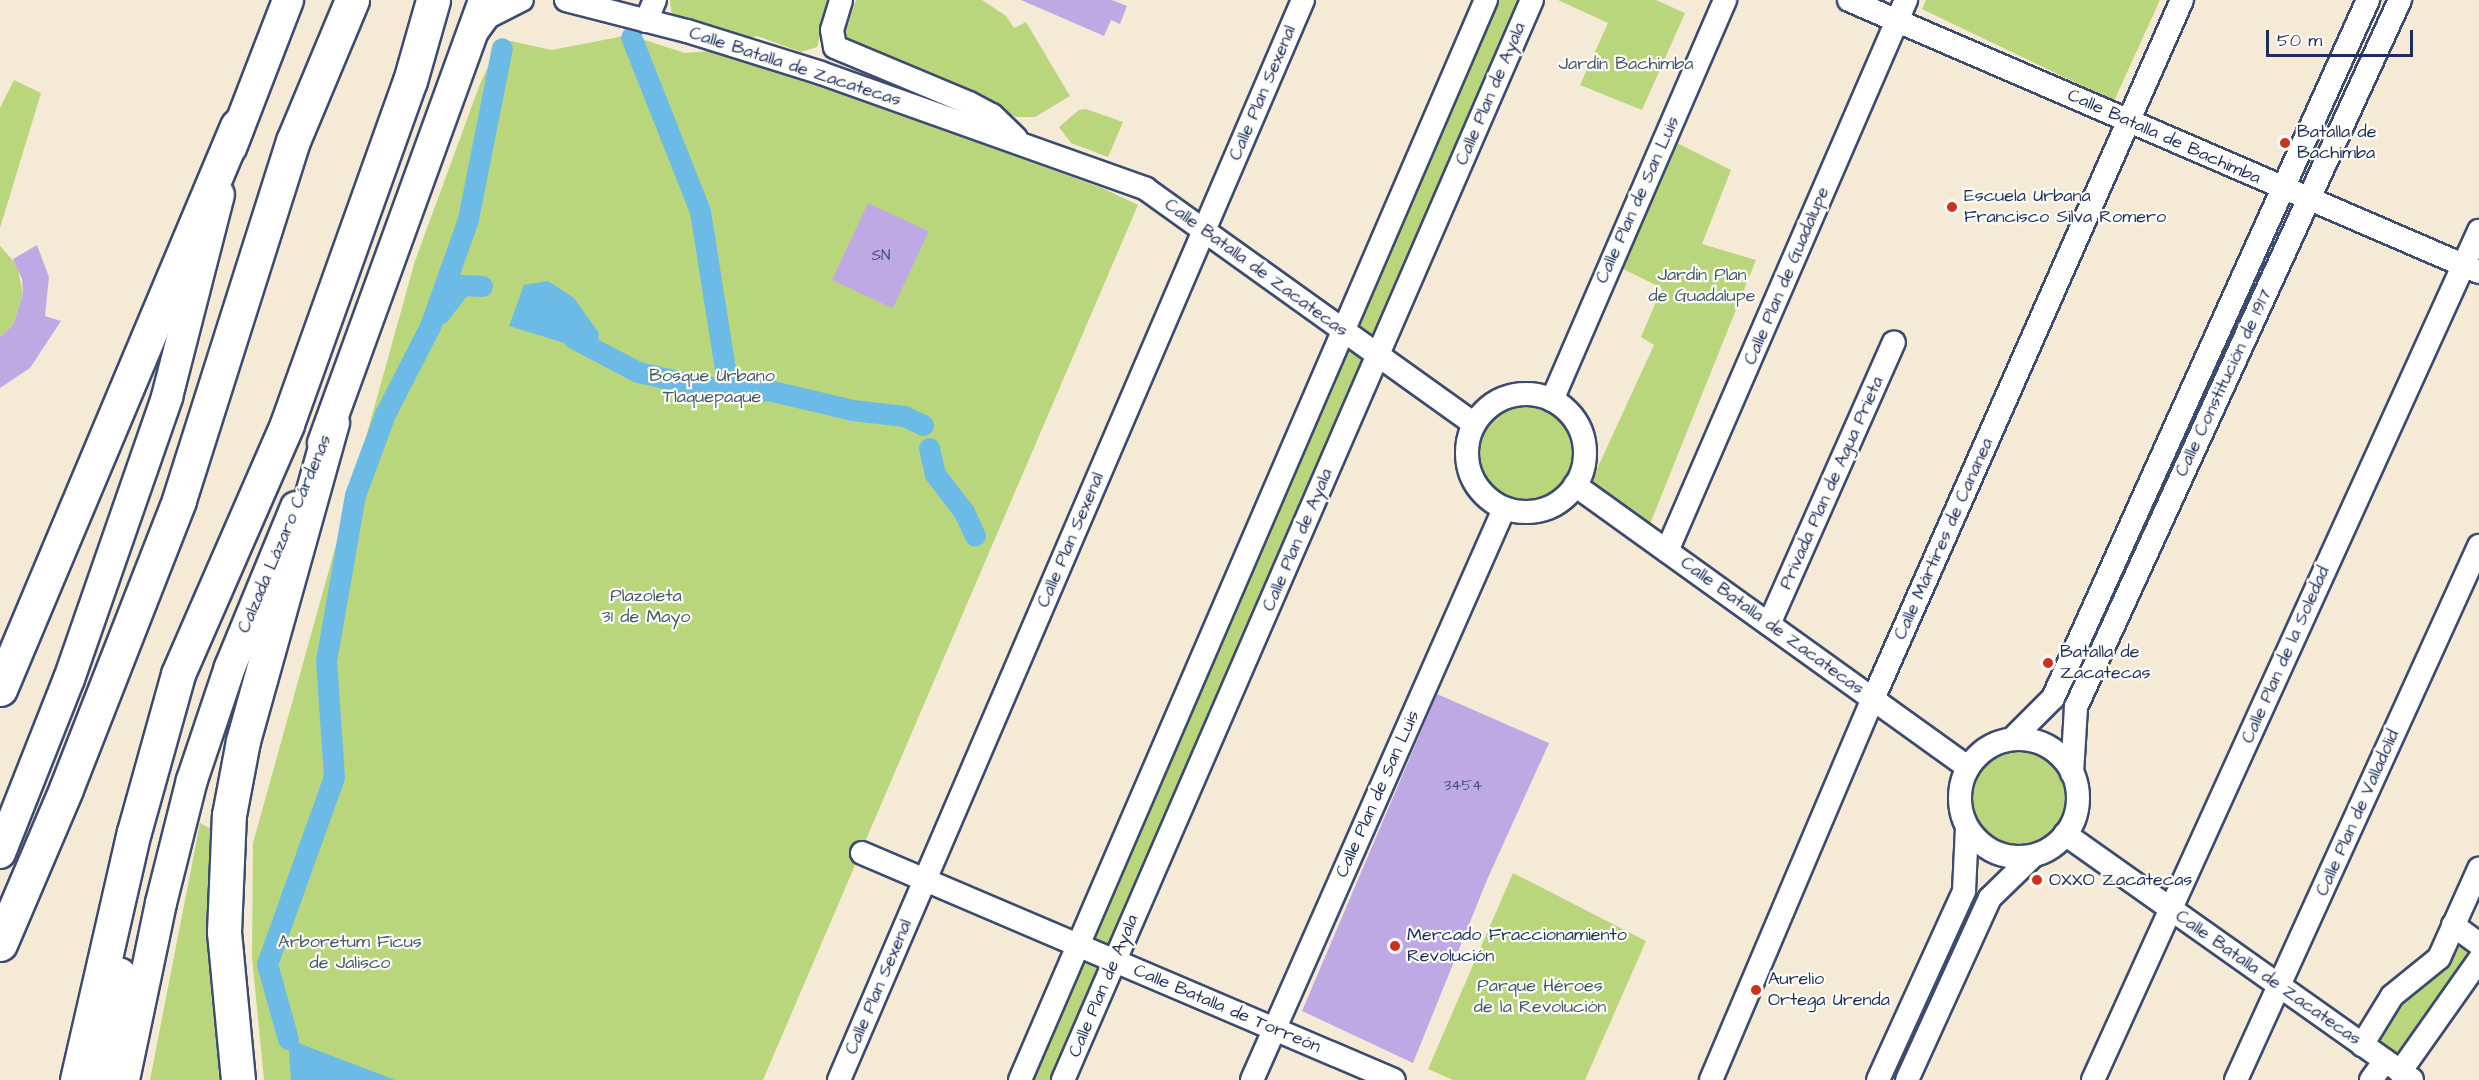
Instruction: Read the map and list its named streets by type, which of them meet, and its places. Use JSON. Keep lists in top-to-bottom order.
{
  "streets": {
    "main road": ["Calzada Lázaro Cárdenas"],
    "street": [
      "Calle Batalla de Zacatecas",
      "Calle Plan Sexenal",
      "Calle Plan de Ayala",
      "Calle Batalla de Bachimba",
      "Calle Plan de San Luis",
      "Calle Plan de Guadalupe",
      "Calle Constitución de 1917",
      "Privada Plan de Agua Prieta",
      "Calle Mártires de Cananea",
      "Calle Plan de la Soledad",
      "Calle Plan de Valladolid",
      "Calle Batalla de Torreón"
    ]
  },
  "crossings": [
    ["Calle Batalla de Zacatecas", "Calle Plan Sexenal"],
    ["Calle Batalla de Zacatecas", "Calle Plan de Ayala"],
    ["Calle Batalla de Zacatecas", "Calle Plan de San Luis"],
    ["Calle Batalla de Zacatecas", "Calle Plan de Guadalupe"],
    ["Calle Batalla de Zacatecas", "Calle Constitución de 1917"],
    ["Calle Batalla de Zacatecas", "Privada Plan de Agua Prieta"],
    ["Calle Batalla de Zacatecas", "Calle Mártires de Cananea"],
    ["Calle Batalla de Zacatecas", "Calle Plan de la Soledad"],
    ["Calle Batalla de Zacatecas", "Calle Plan de Valladolid"],
    ["Calle Plan Sexenal", "Calle Batalla de Torreón"],
    ["Calle Plan de Ayala", "Calle Batalla de Torreón"],
    ["Calle Batalla de Bachimba", "Calle Plan de Guadalupe"],
    ["Calle Batalla de Bachimba", "Calle Constitución de 1917"],
    ["Calle Batalla de Bachimba", "Calle Mártires de Cananea"],
    ["Calle Batalla de Bachimba", "Calle Plan de la Soledad"],
    ["Calle Plan de San Luis", "Calle Batalla de Torreón"]
  ],
  "parks": [
    "Jardín Bachimba",
    "Jardín Plan de Guadalupe",
    "Bosque Urbano Tlaquepaque",
    "Plazoleta 31 de Mayo",
    "Arboretum Ficus de Jalisco",
    "Parque Héroes de la Revolución"
  ],
  "places": [
    "Batalla de Bachimba",
    "Escuela Urbana Francisco Silva Romero",
    "Batalla de Zacatecas",
    "OXXO Zacatecas",
    "Mercado Fraccionamiento Revolución",
    "Aurelio Ortega Urenda"
  ],
  "house_numbers": ["SN", "3454"],
  "scale_bar": "50 m"
}
